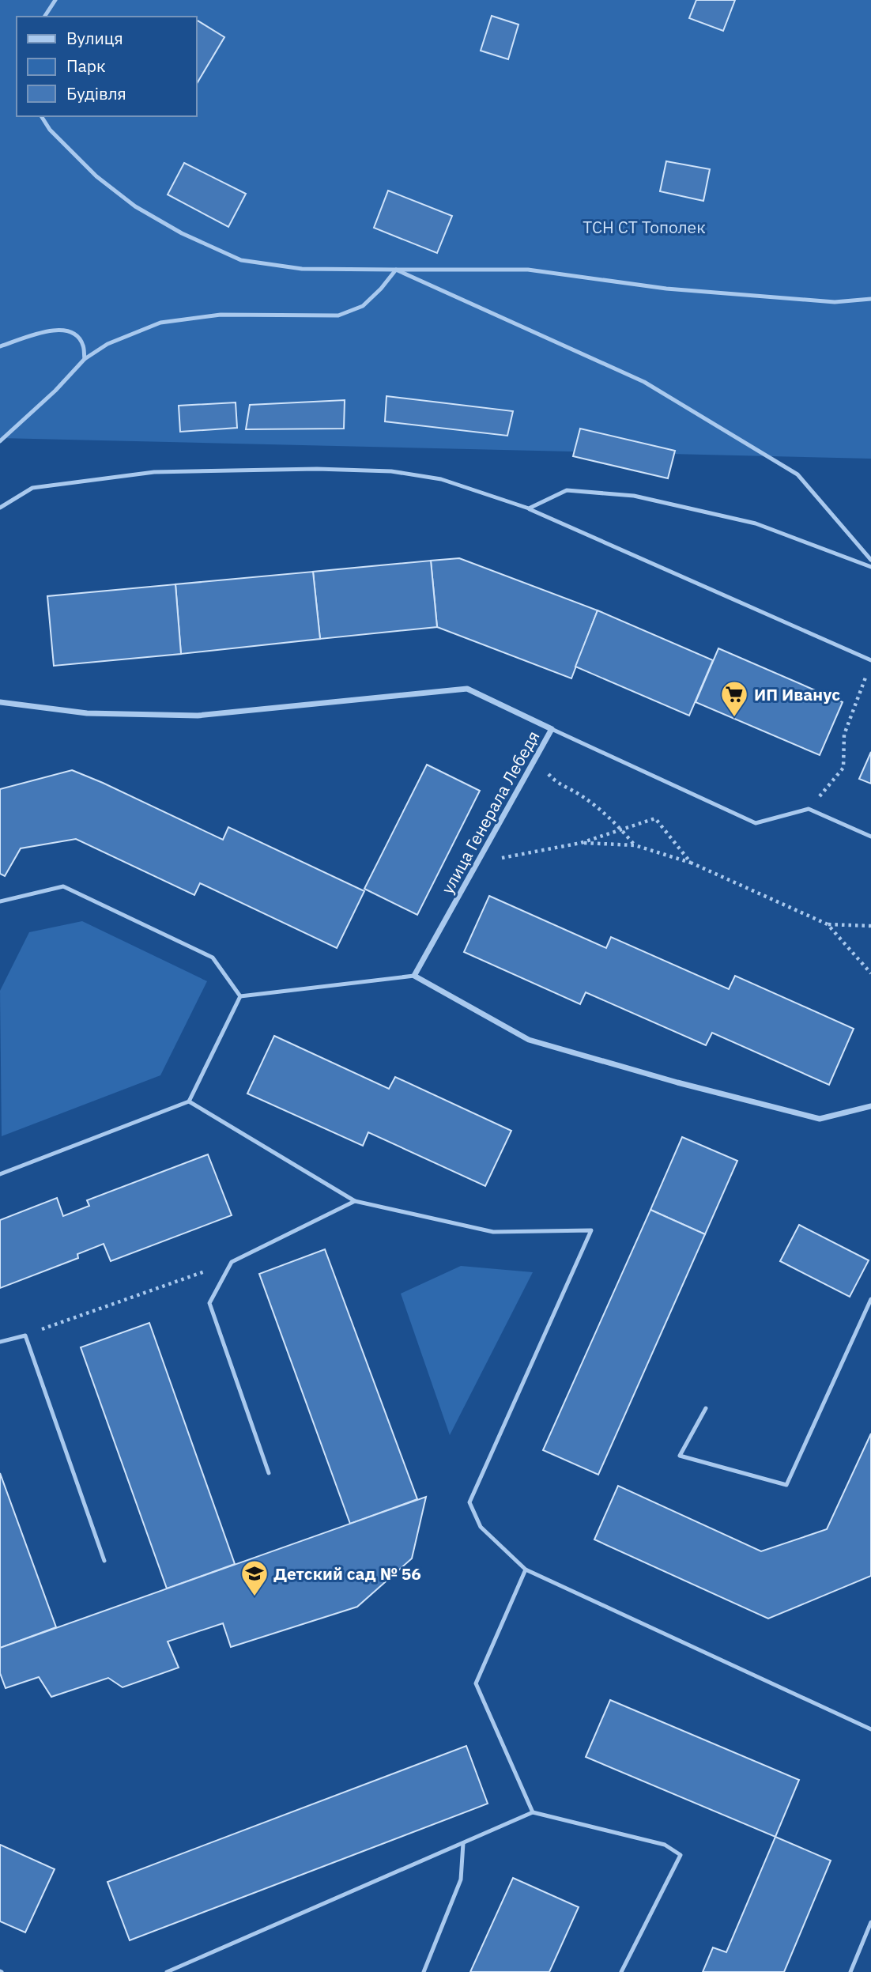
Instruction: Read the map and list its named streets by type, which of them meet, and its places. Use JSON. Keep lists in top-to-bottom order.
{
  "streets": {
    "street": ["улица Генерала Лебедя"]
  },
  "parks": ["ТСН СТ Тополек"],
  "places": {
    "supermarket": ["ИП Иванус"],
    "school or university": ["Детский сад № 56"]
  },
  "legend": ["Вулиця", "Парк", "Будівля"]
}
